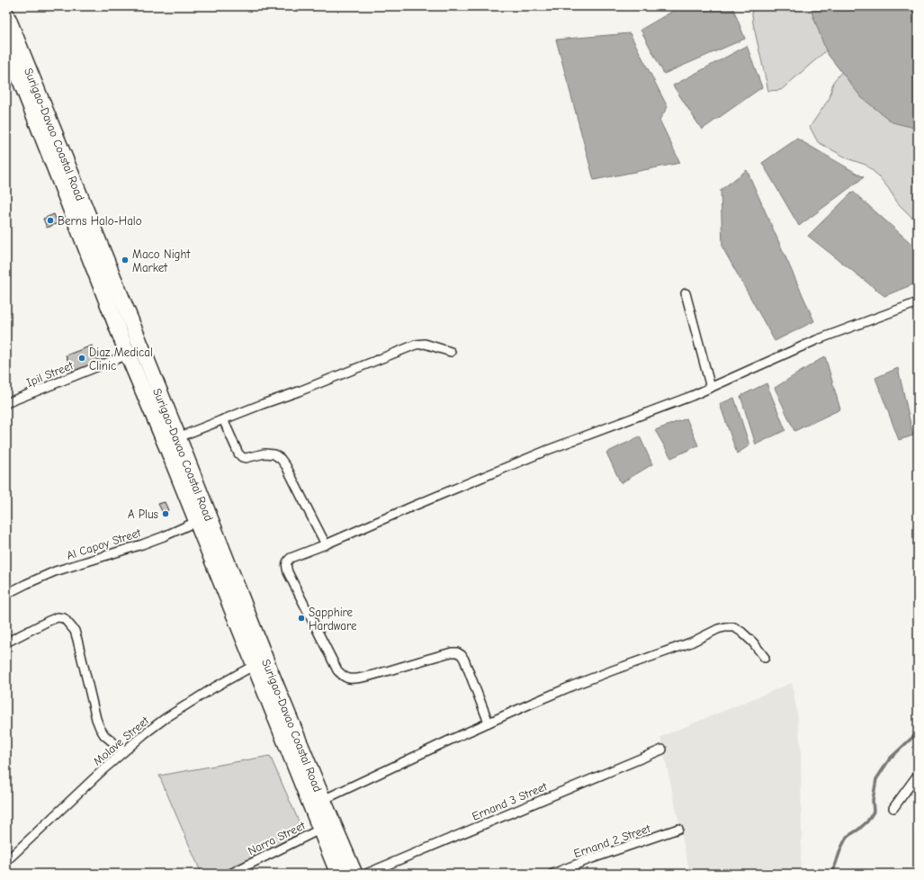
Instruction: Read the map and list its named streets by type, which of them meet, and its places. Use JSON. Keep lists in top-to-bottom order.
{
  "streets": {
    "highway": ["Surigao-Davao Coastal Road"],
    "street": [
      "Ipil Street",
      "Al Capoy Street",
      "Molave Street",
      "Ernand 3 Street",
      "Narra Street",
      "Ernand 2 Street"
    ]
  },
  "crossings": [
    ["Surigao-Davao Coastal Road", "Ipil Street"],
    ["Surigao-Davao Coastal Road", "Al Capoy Street"],
    ["Surigao-Davao Coastal Road", "Molave Street"],
    ["Surigao-Davao Coastal Road", "Narra Street"]
  ],
  "places": [
    "Berns Halo-Halo",
    "Maco Night Market",
    "Diaz Medical Clinic",
    "A Plus",
    "Sapphire Hardware"
  ]
}
